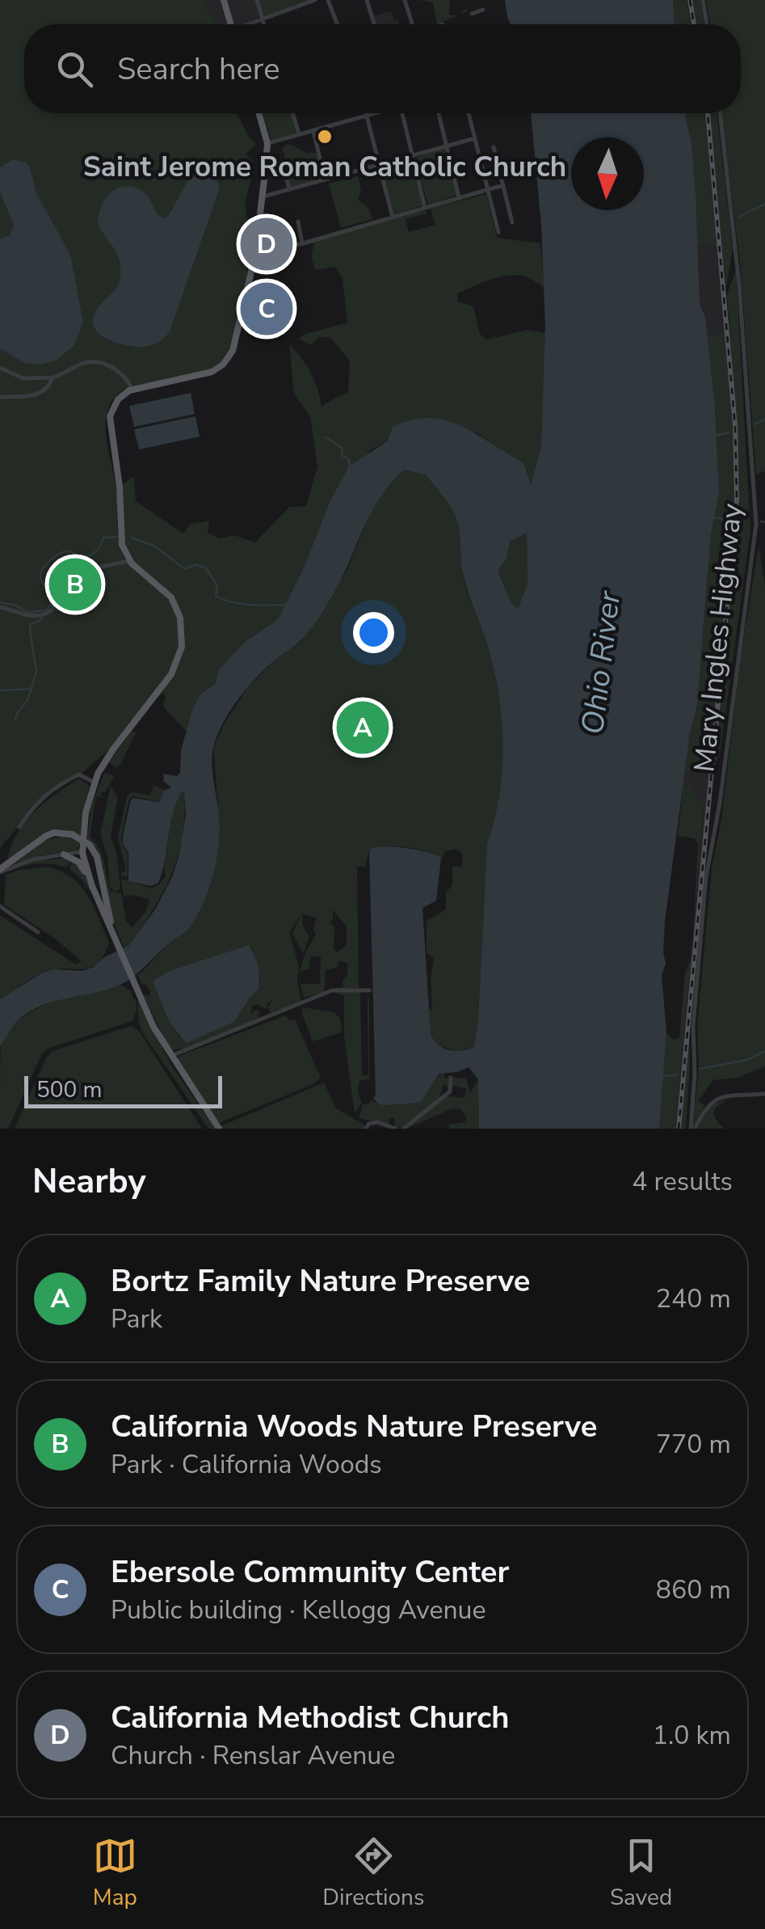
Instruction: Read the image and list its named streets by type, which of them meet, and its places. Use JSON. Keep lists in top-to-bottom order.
{
  "streets": {
    "street": ["Mary Ingles Highway"]
  },
  "water": ["Ohio River"],
  "places": ["Saint Jerome Roman Catholic Church"],
  "scale_bar": "500 m",
  "north": "bottom",
  "page": {
    "search": "Search here",
    "pins": [
      "D",
      "C",
      "B",
      "A"
    ],
    "scale": "500 m",
    "heading": ["Nearby", "4 results"],
    "list": [
      {
        "mark": "A",
        "name": "Bortz Family Nature Preserve",
        "note": "Park",
        "value": "240 m"
      },
      {
        "mark": "B",
        "name": "California Woods Nature Preserve",
        "note": "Park · California Woods",
        "value": "770 m"
      },
      {
        "mark": "C",
        "name": "Ebersole Community Center",
        "note": "Public building · Kellogg Avenue",
        "value": "860 m"
      },
      {
        "mark": "D",
        "name": "California Methodist Church",
        "note": "Church · Renslar Avenue",
        "value": "1.0 km"
      }
    ],
    "nav": ["Map", "Directions", "Saved"]
  }
}
